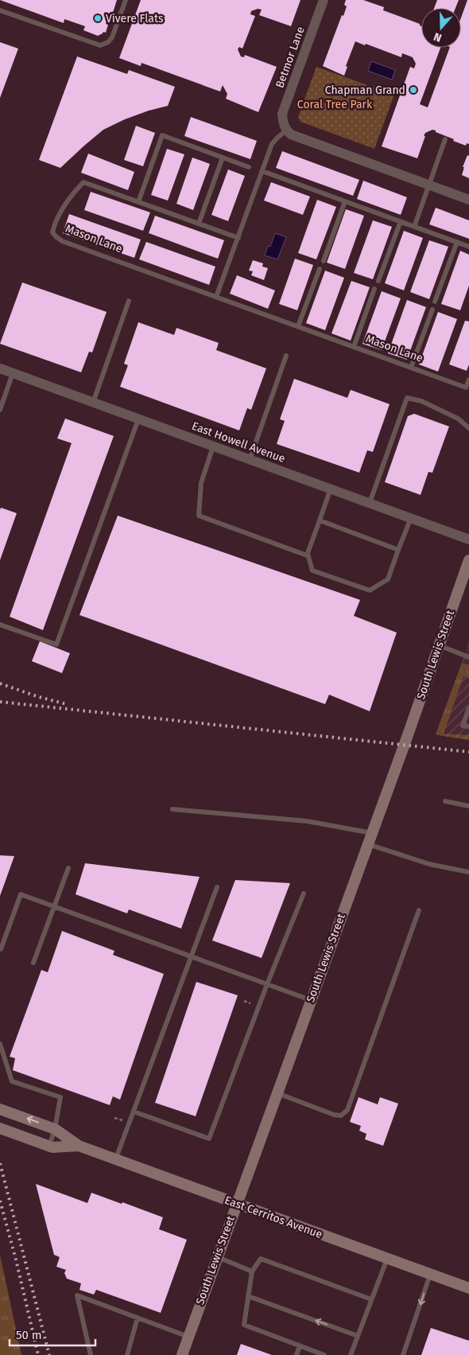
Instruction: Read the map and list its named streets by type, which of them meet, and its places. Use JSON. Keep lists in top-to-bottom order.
{
  "streets": {
    "main road": ["South Lewis Street", "East Cerritos Avenue"],
    "street": ["Betmor Lane", "East Howell Avenue"],
    "lane": ["Mason Lane"]
  },
  "crossings": [
    ["South Lewis Street", "East Cerritos Avenue"]
  ],
  "parks": ["Coral Tree Park"],
  "places": ["Vivere Flats", "Chapman Grand"],
  "scale_bar": "50 m",
  "north": "bottom"
}
